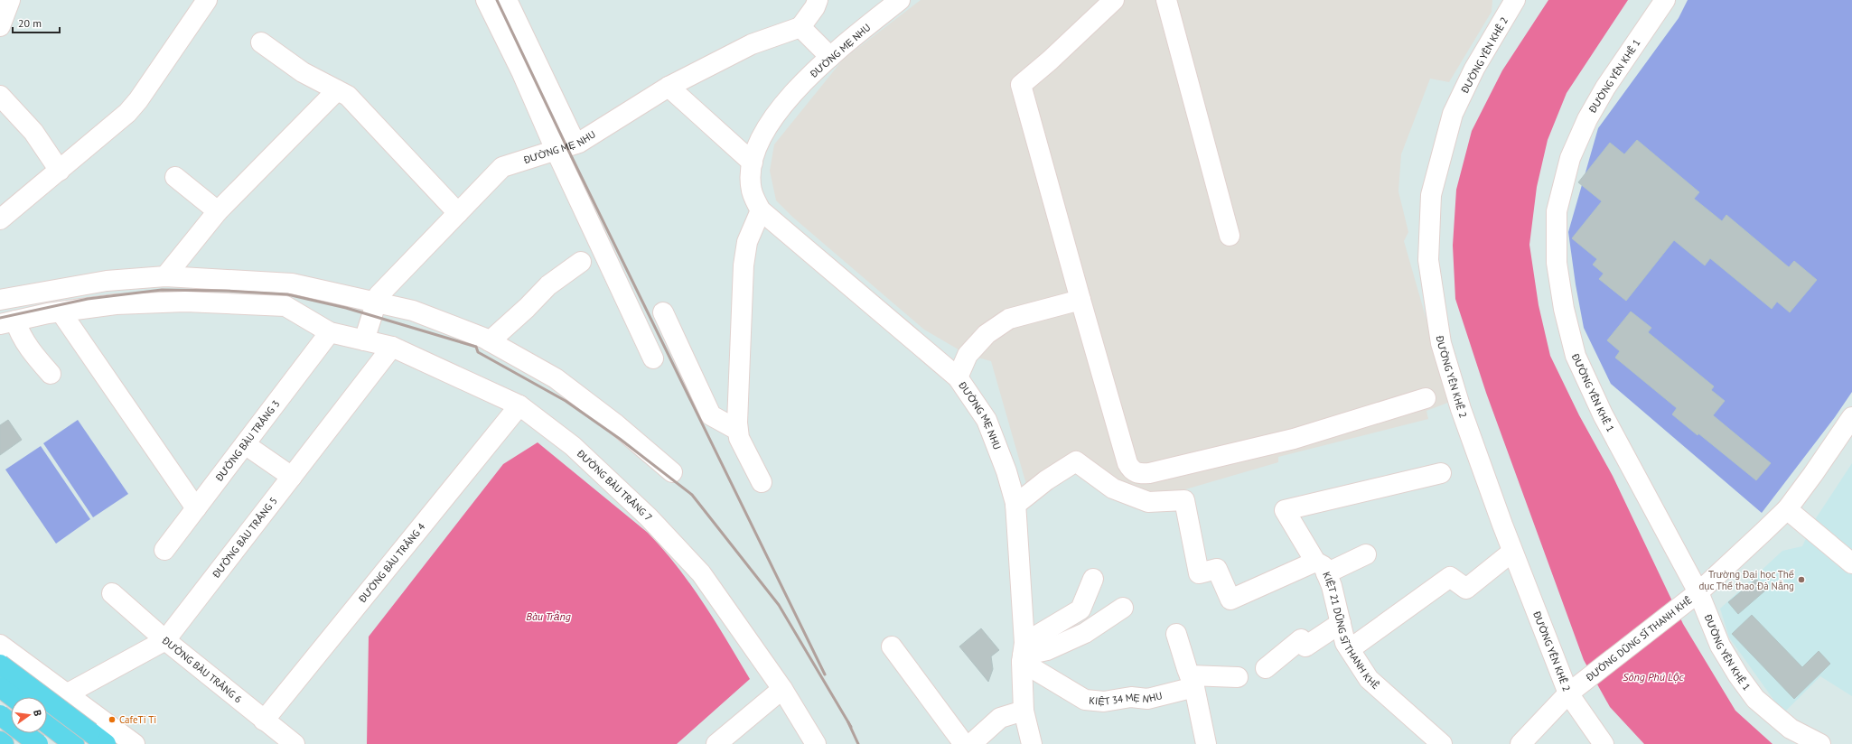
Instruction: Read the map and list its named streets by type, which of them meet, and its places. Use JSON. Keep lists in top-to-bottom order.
{
  "streets": {
    "street": [
      "ĐƯỜNG MẸ NHU",
      "ĐƯỜNG YÊN KHÊ 2",
      "ĐƯỜNG YÊN KHÊ 1",
      "ĐƯỜNG BÀU TRẢNG 3",
      "ĐƯỜNG BÀU TRẢNG 7",
      "ĐƯỜNG BÀU TRẢNG 5",
      "ĐƯỜNG BÀU TRẢNG 4",
      "KIỆT 21 DŨNG SĨ THANH KHÊ",
      "ĐƯỜNG DŨNG SĨ THANH KHÊ",
      "ĐƯỜNG BÀU TRẢNG 6",
      "KIỆT 34 MẸ NHU"
    ]
  },
  "crossings": [
    ["ĐƯỜNG MẸ NHU", "KIỆT 34 MẸ NHU"],
    ["ĐƯỜNG YÊN KHÊ 2", "ĐƯỜNG DŨNG SĨ THANH KHÊ"],
    ["ĐƯỜNG YÊN KHÊ 1", "ĐƯỜNG DŨNG SĨ THANH KHÊ"],
    ["ĐƯỜNG BÀU TRẢNG 3", "ĐƯỜNG BÀU TRẢNG 7"],
    ["ĐƯỜNG BÀU TRẢNG 7", "ĐƯỜNG BÀU TRẢNG 5"],
    ["ĐƯỜNG BÀU TRẢNG 7", "ĐƯỜNG BÀU TRẢNG 4"],
    ["ĐƯỜNG BÀU TRẢNG 5", "ĐƯỜNG BÀU TRẢNG 6"],
    ["ĐƯỜNG BÀU TRẢNG 4", "ĐƯỜNG BÀU TRẢNG 6"]
  ],
  "water": ["Bàu Trảng", "Sông Phú Lộc"],
  "places": ["Trường Đại học Thể dục Thể thao Đà Nẵng", "CafeTi Ti"],
  "scale_bar": "20 m",
  "north": "right"
}
